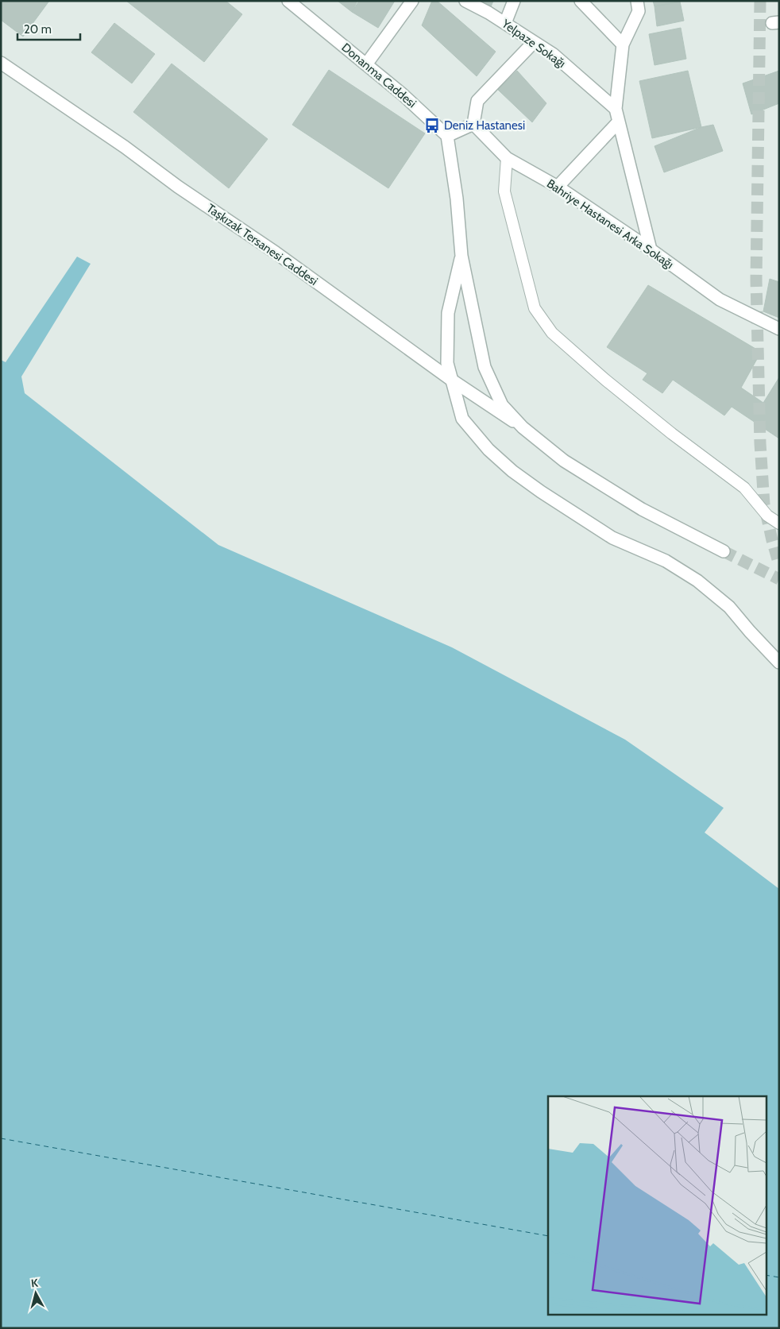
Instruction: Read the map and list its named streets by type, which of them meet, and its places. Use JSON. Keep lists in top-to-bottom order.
{
  "streets": {
    "street": [
      "Yelpaze Sokağı",
      "Donanma Caddesi",
      "Bahriye Hastanesi Arka Sokağı",
      "Taşkızak Tersanesi Caddesi"
    ]
  },
  "crossings": [
    ["Yelpaze Sokağı", "Bahriye Hastanesi Arka Sokağı"]
  ],
  "places": {
    "bus stop": ["Deniz Hastanesi"]
  },
  "scale_bar": "20 m",
  "north": "top"
}
